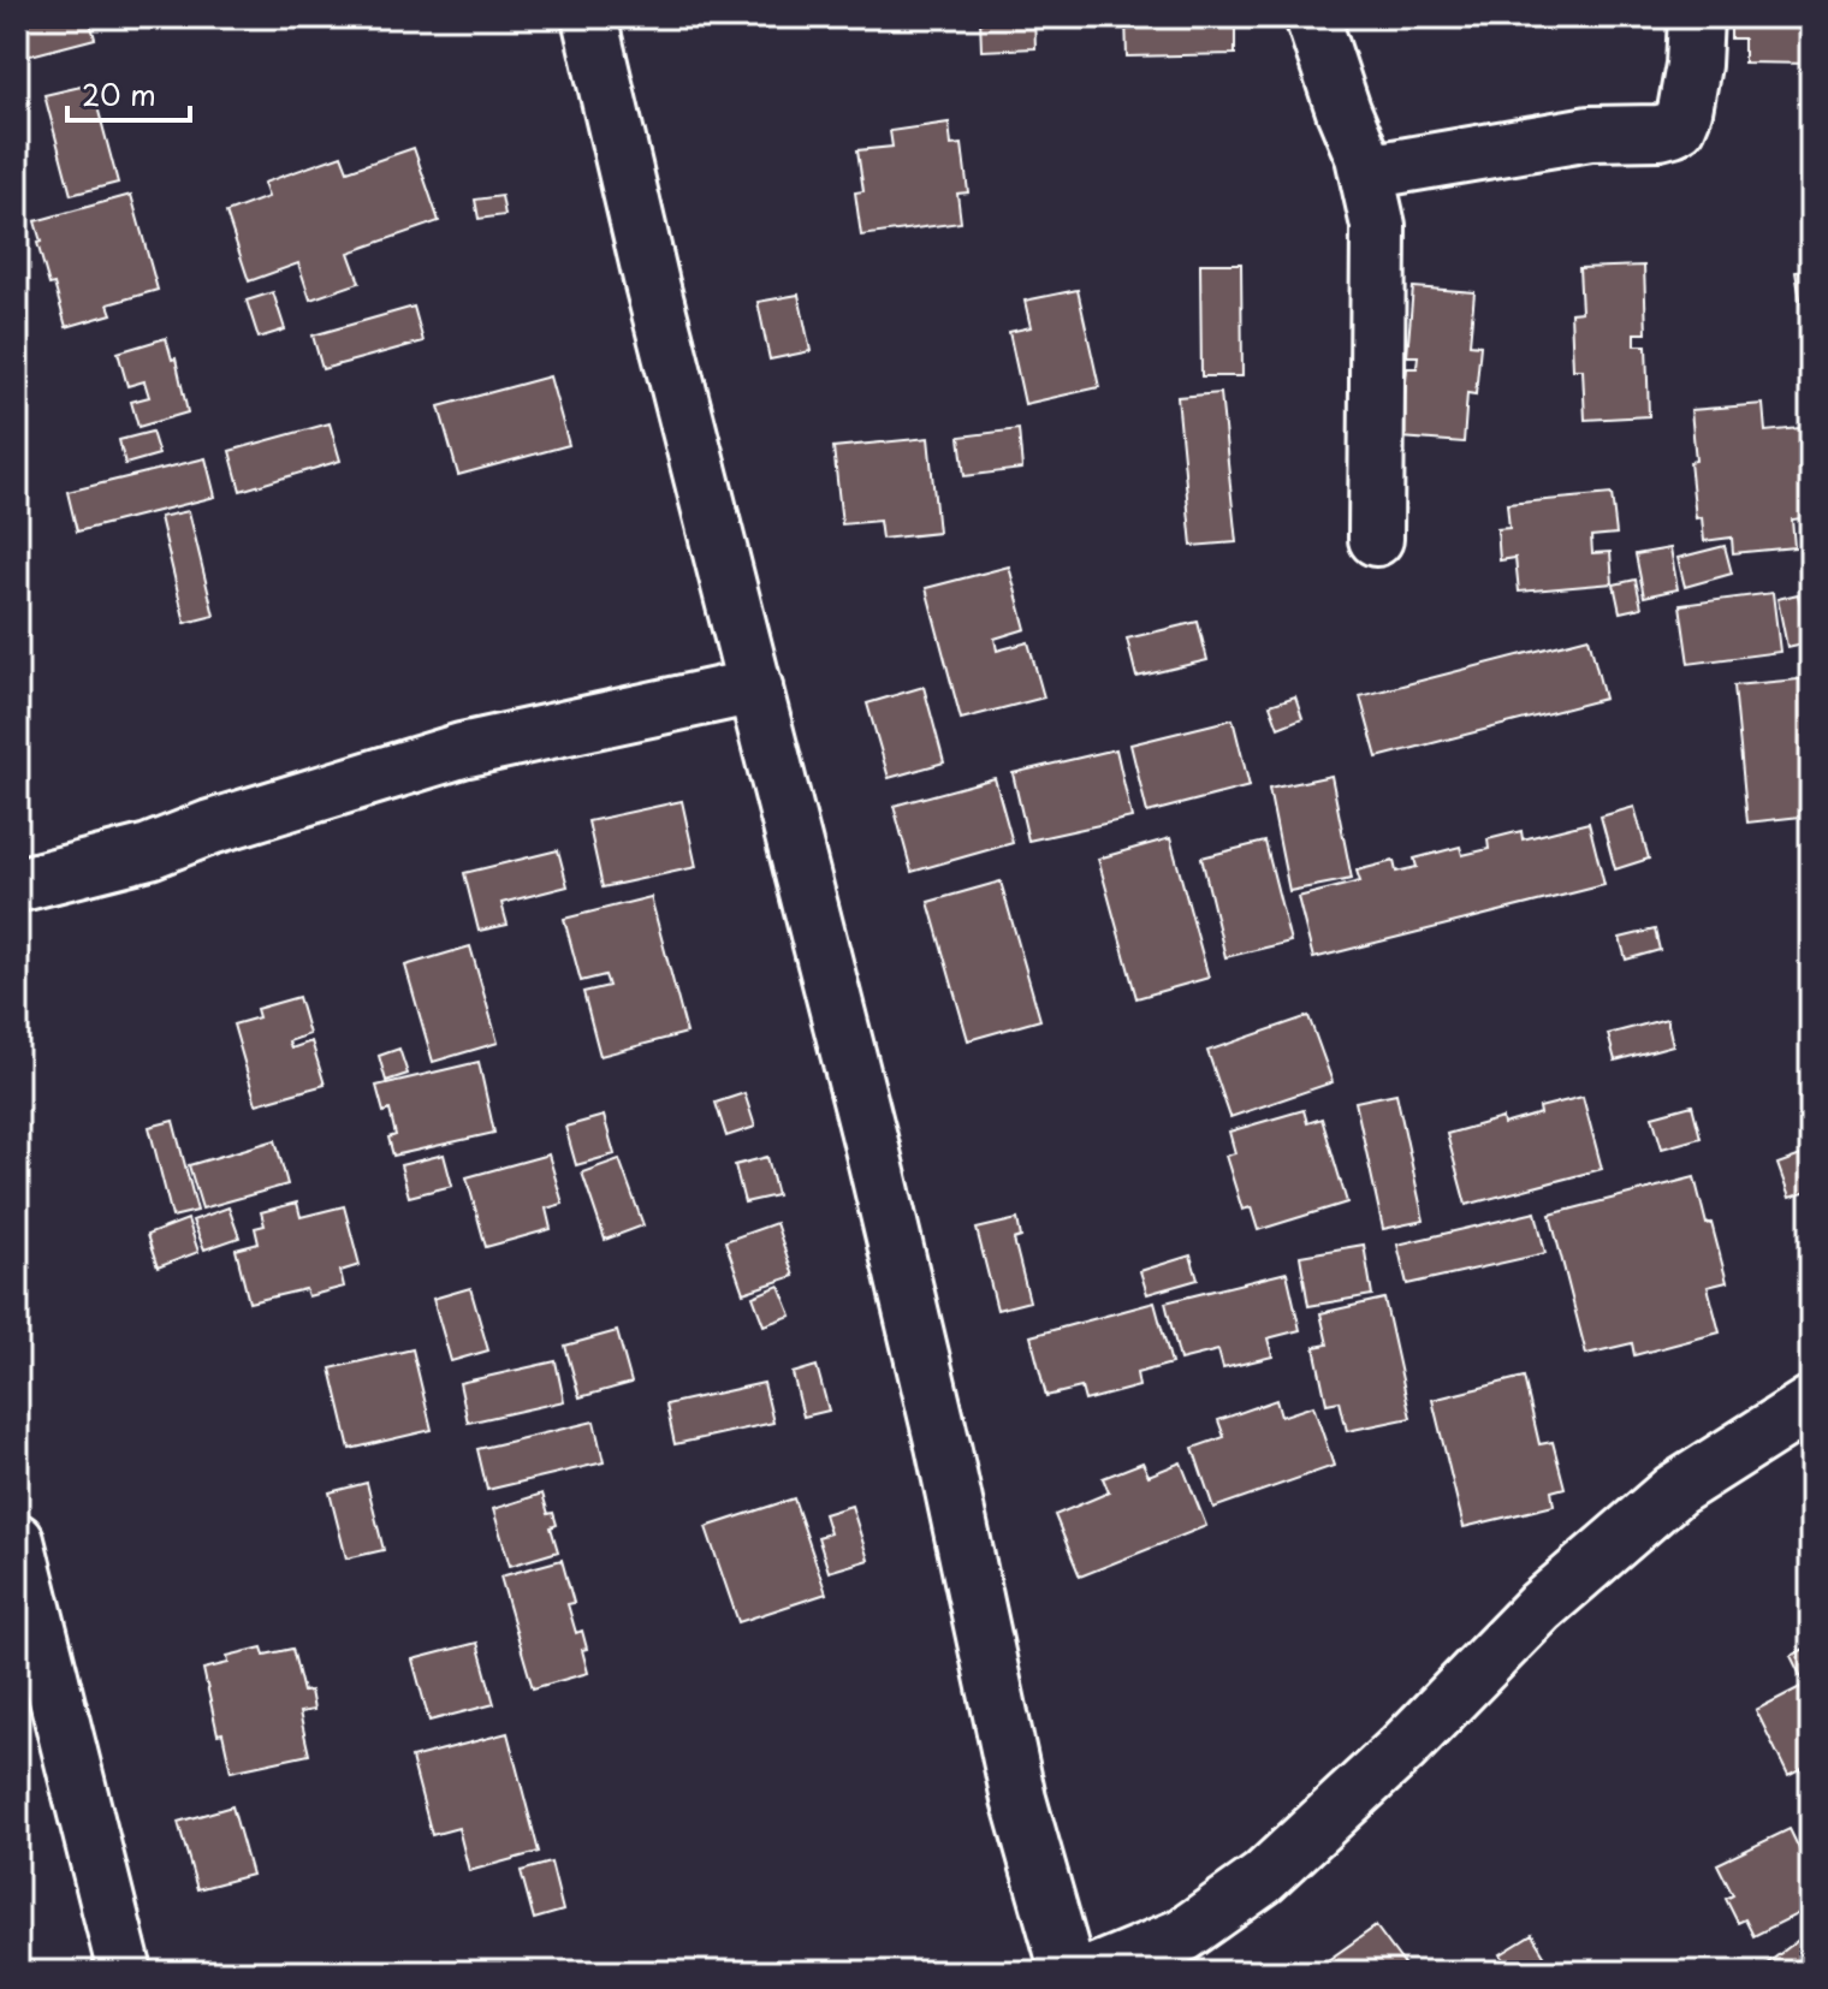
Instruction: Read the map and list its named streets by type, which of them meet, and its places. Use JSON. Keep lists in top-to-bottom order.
{
  "scale_bar": "20 m"
}
